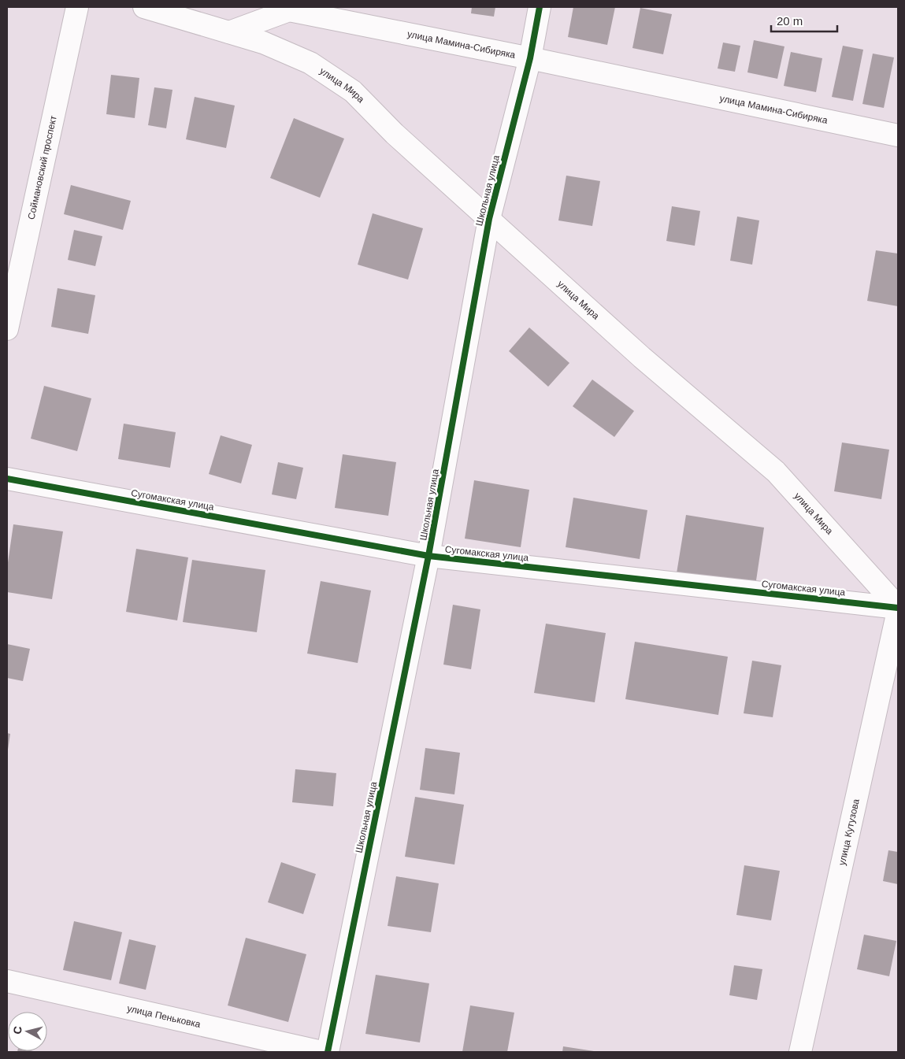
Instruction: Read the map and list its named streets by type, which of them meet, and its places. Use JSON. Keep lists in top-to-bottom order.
{
  "streets": {
    "street": [
      "улица Мамина-Сибиряка",
      "улица Мира",
      "Соймановский проспект",
      "Школьная улица",
      "Сугомакская улица",
      "улица Кутузова",
      "улица Пеньковка"
    ]
  },
  "crossings": [
    ["улица Мамина-Сибиряка", "улица Мира"],
    ["улица Мамина-Сибиряка", "Школьная улица"],
    ["улица Мира", "Школьная улица"],
    ["улица Мира", "Сугомакская улица"],
    ["Школьная улица", "Сугомакская улица"]
  ],
  "scale_bar": "20 m",
  "north": "left"
}
